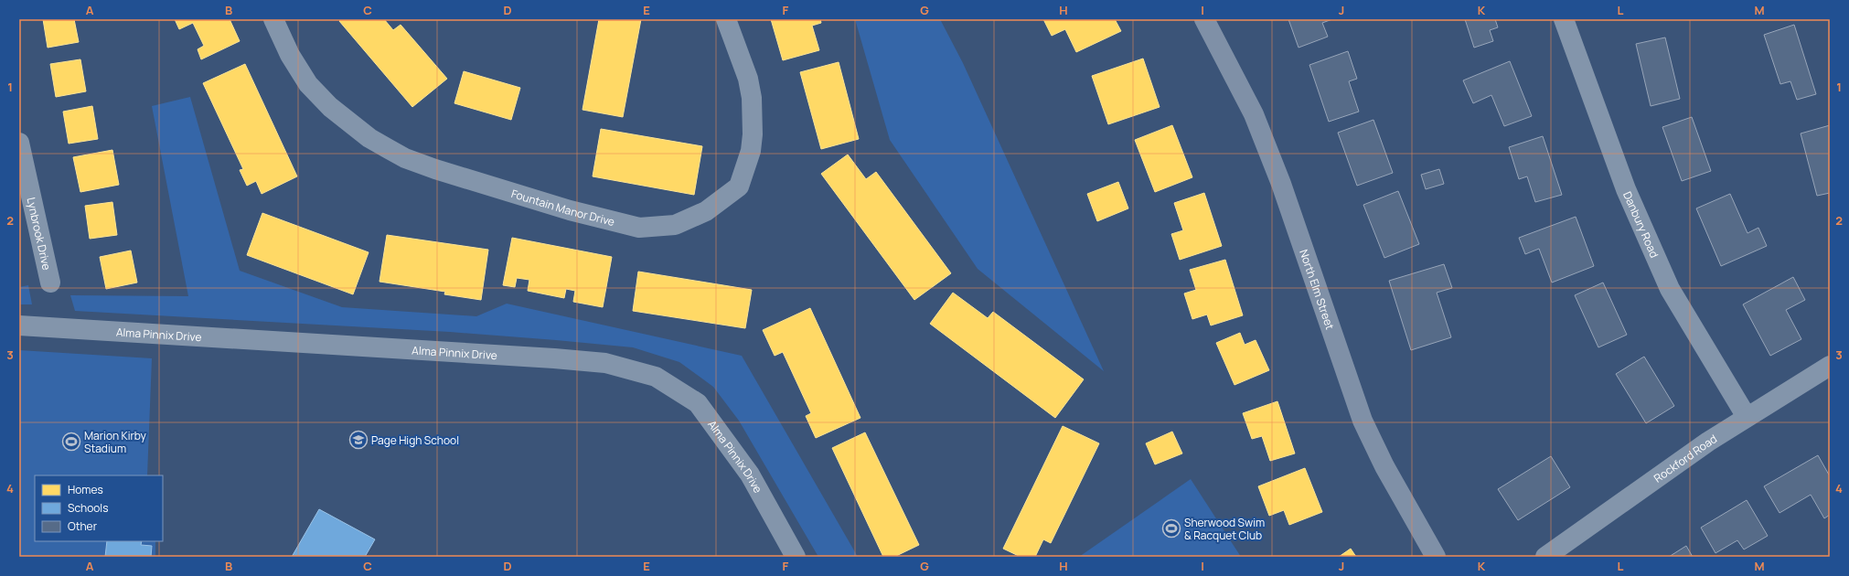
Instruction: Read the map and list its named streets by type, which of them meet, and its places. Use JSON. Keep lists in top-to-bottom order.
{
  "streets": {
    "main road": ["North Elm Street"],
    "street": [
      "Fountain Manor Drive",
      "Danbury Road",
      "Lynbrook Drive",
      "Alma Pinnix Drive",
      "Rockford Road"
    ]
  },
  "crossings": [
    ["Danbury Road", "Rockford Road"]
  ],
  "places": {
    "school or university": ["Page High School"],
    "sports": ["Marion Kirby Stadium", "Sherwood Swim & Racquet Club"]
  },
  "legend": ["Homes", "Schools", "Other"],
  "grid": {
    "columns": [
      "A",
      "B",
      "C",
      "D",
      "E",
      "F",
      "G",
      "H",
      "I",
      "J",
      "K",
      "L",
      "M"
    ],
    "rows": [
      "1",
      "2",
      "3",
      "4"
    ]
  }
}
